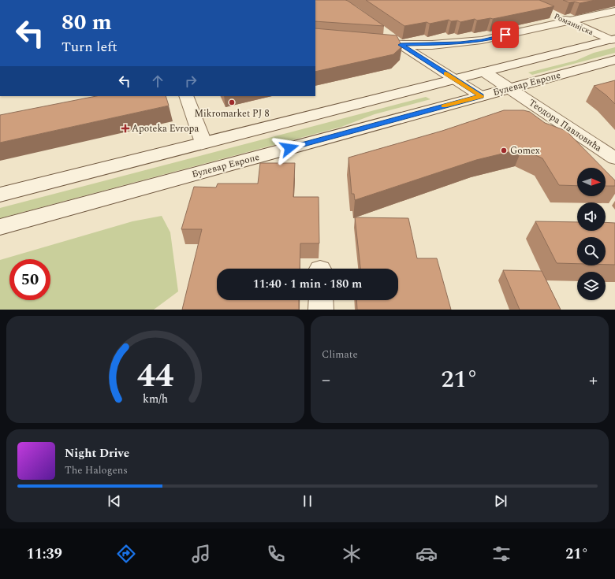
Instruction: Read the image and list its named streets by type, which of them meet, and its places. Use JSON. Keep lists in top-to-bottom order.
{
  "streets": {
    "main road": ["Романијска", "Булевар Европе", "Теодора Павловића"]
  },
  "crossings": [
    ["Булевар Европе", "Теодора Павловића"]
  ],
  "places": {
    "other": ["Mikromarket PJ 8", "Gomex"],
    "health": ["Apoteka Evropa"]
  },
  "north": "right",
  "page": {
    "turn": ["80 m", "Turn left"],
    "limit": "50",
    "trip": "11:40 · 1 min · 180 m",
    "tile": "Climate",
    "heat": ["−", "21°", "+"],
    "song": ["Night Drive", "The Halogens"],
    "tabs": ["11:39", "21°"],
    "gauge": ["44", "km/h"]
  }
}
